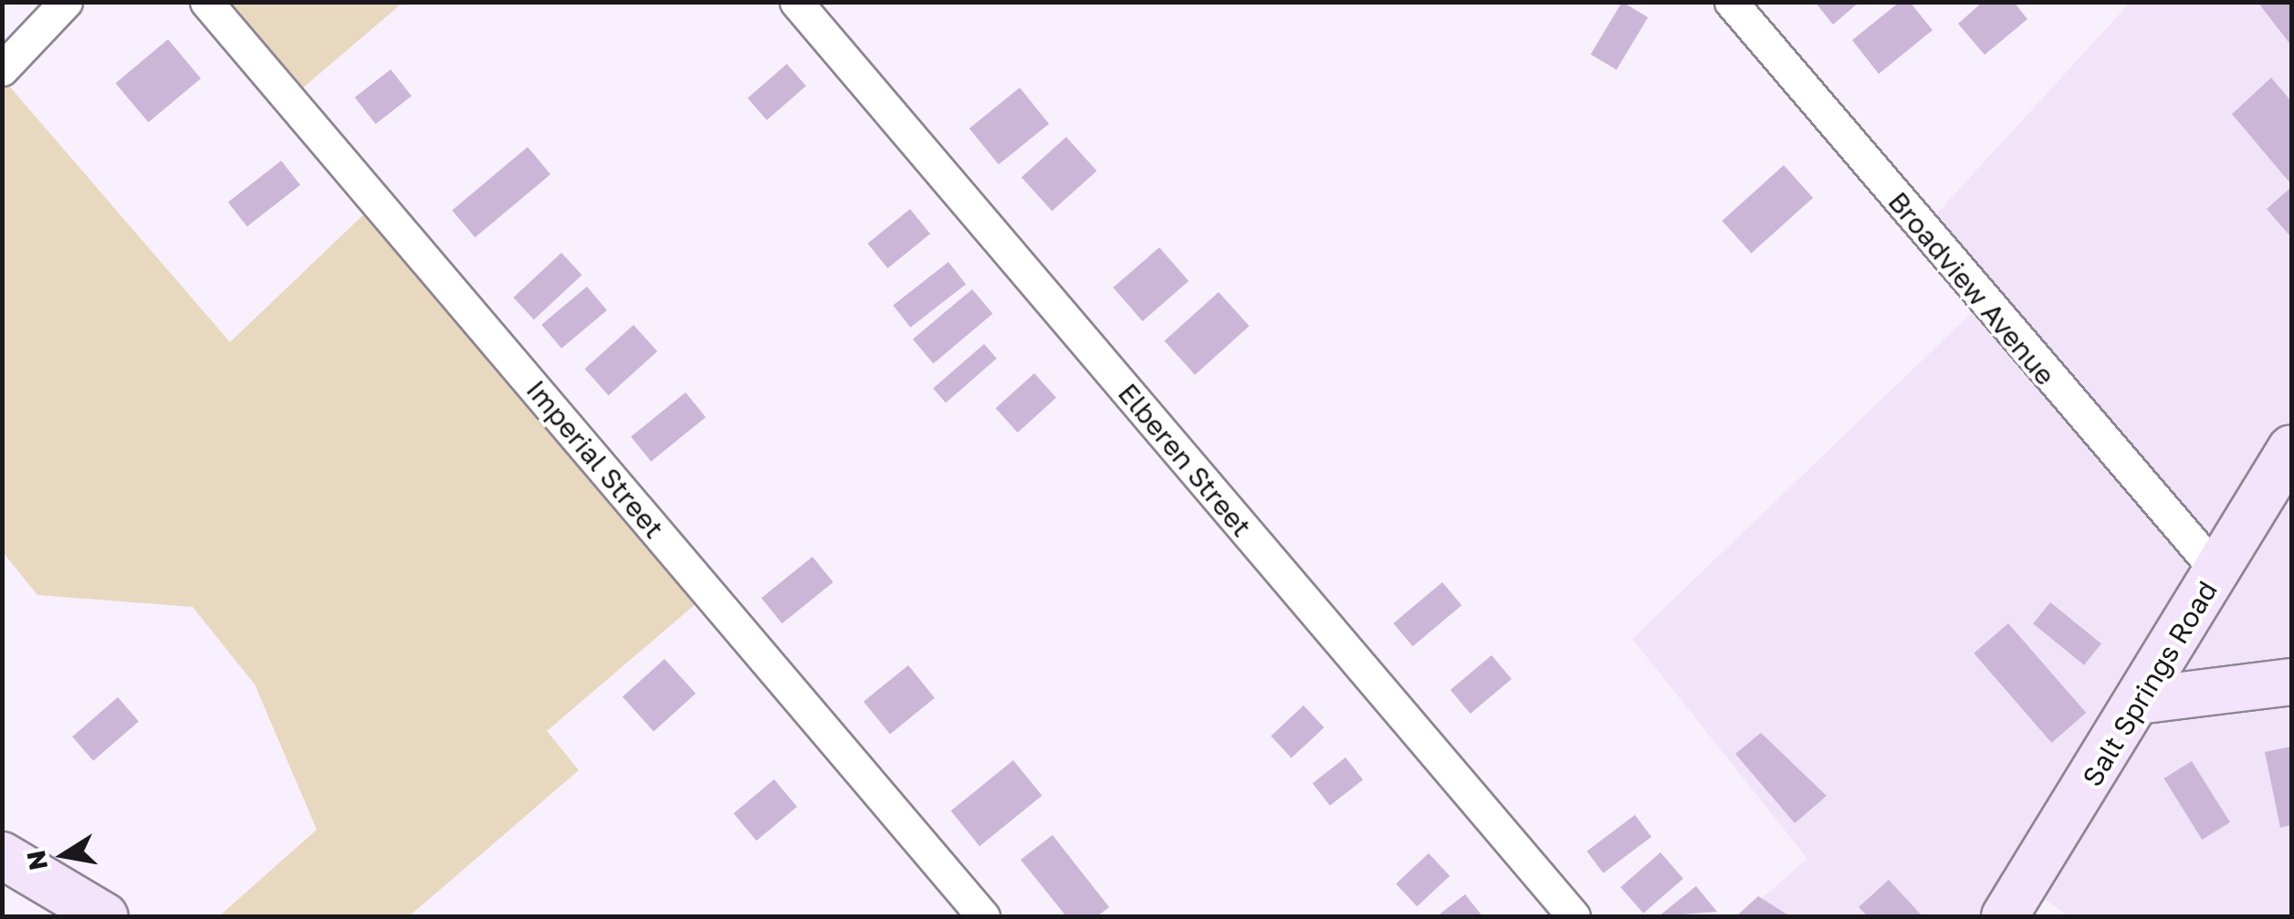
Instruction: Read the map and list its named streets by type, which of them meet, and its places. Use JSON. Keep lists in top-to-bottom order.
{
  "streets": {
    "street": [
      "Broadview Avenue",
      "Imperial Street",
      "Elberen Street",
      "Salt Springs Road"
    ]
  },
  "crossings": [
    ["Broadview Avenue", "Salt Springs Road"]
  ],
  "north": "left"
}
